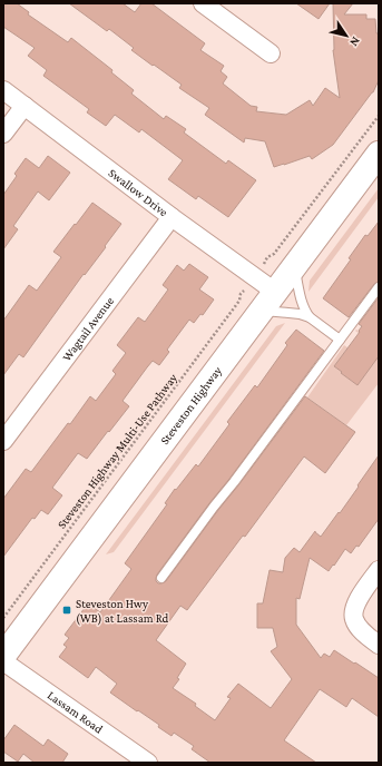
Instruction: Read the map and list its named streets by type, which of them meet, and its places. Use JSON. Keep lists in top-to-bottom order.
{
  "streets": {
    "main road": ["Steveston Highway"],
    "street": ["Swallow Drive", "Wagtail Avenue", "Lassam Road"],
    "path": ["Steveston Highway Multi-Use Pathway"]
  },
  "crossings": [
    ["Swallow Drive", "Wagtail Avenue"],
    ["Swallow Drive", "Steveston Highway"]
  ],
  "places": {
    "transit": ["Steveston Hwy (WB) at Lassam Rd"]
  },
  "north": "bottom right"
}
